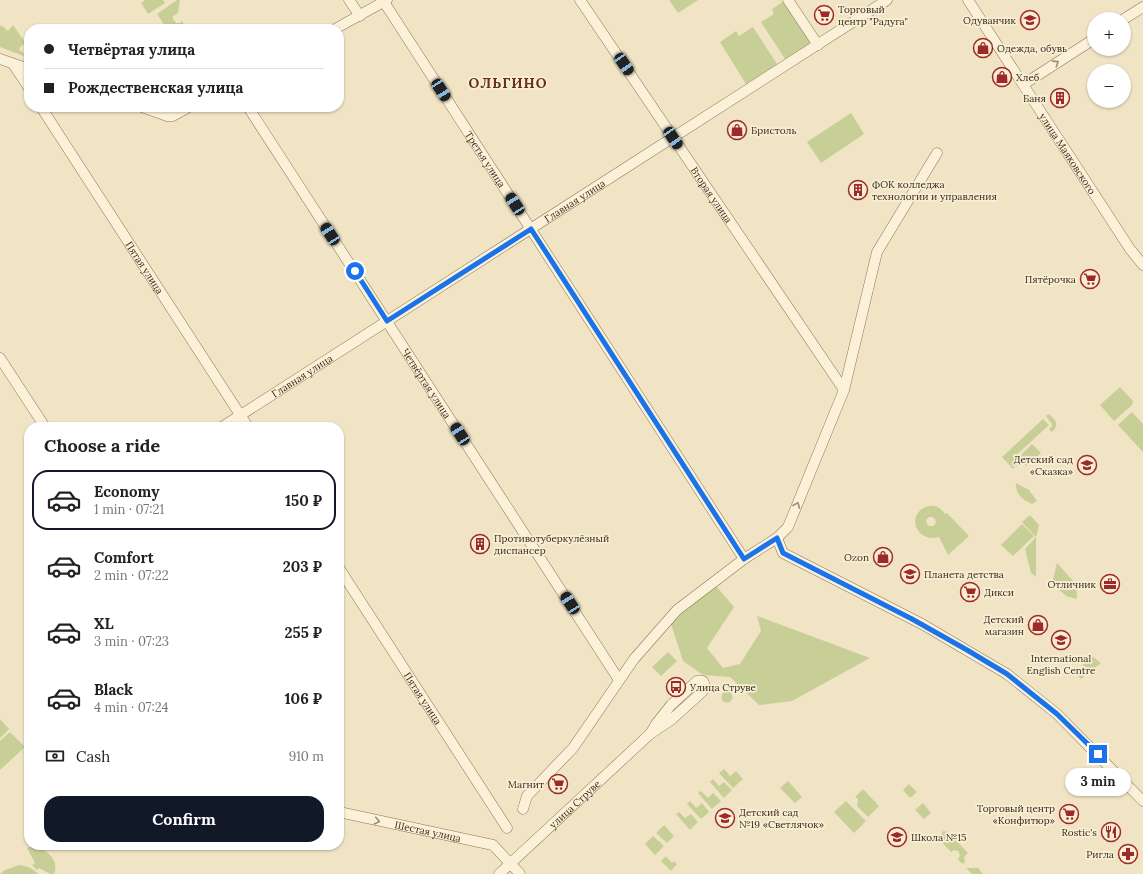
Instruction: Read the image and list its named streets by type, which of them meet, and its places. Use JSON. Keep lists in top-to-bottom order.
{
  "streets": {
    "street": [
      "улица Маяковского",
      "Третья улица",
      "Вторая улица",
      "Главная улица",
      "Пятая улица",
      "Четвёртая улица",
      "улица Струве",
      "Шестая улица"
    ]
  },
  "crossings": [
    ["Третья улица", "Главная улица"],
    ["Вторая улица", "Главная улица"],
    ["Главная улица", "Пятая улица"],
    ["Главная улица", "Четвёртая улица"],
    ["улица Струве", "Шестая улица"]
  ],
  "one_way": ["Шестая улица"],
  "districts": ["ОЛЬГИНО"],
  "places": {
    "supermarket": [
      "Торговый центр \"Радуга\"",
      "Пятёрочка",
      "Дикси",
      "Магнит",
      "Торговый центр «Конфитюр»"
    ],
    "school or university": [
      "Одуванчик",
      "Детский сад «Сказка»",
      "Планета детства",
      "International English Centre",
      "Детский сад №19 «Светлячок»",
      "Школа №15"
    ],
    "shop": [
      "Одежда, обувь",
      "Хлеб",
      "Бристоль",
      "Ozon",
      "Детский магазин"
    ],
    "building": ["Баня", "ФОК колледжа технологии и управления", "Противотуберкулёзный диспансер"],
    "office": ["Отличник"],
    "bus stop": ["Улица Струве"],
    "restaurant": ["Rostic's"],
    "pharmacy": ["Ригла"]
  },
  "page": {
    "map_buttons": ["+", "−"],
    "banner": ["Четвёртая улица", "Рождественская улица"],
    "heading": "Choose a ride",
    "list": [
      {
        "name": "Economy",
        "note": "1 min · 07:21",
        "value": "150 ₽"
      },
      {
        "name": "Comfort",
        "note": "2 min · 07:22",
        "value": "203 ₽"
      },
      {
        "name": "XL",
        "note": "3 min · 07:23",
        "value": "255 ₽"
      },
      {
        "name": "Black",
        "note": "4 min · 07:24",
        "value": "106 ₽"
      }
    ],
    "pay": ["Cash", "910 m"],
    "bubble": "3 min",
    "buttons": "Confirm"
  }
}
